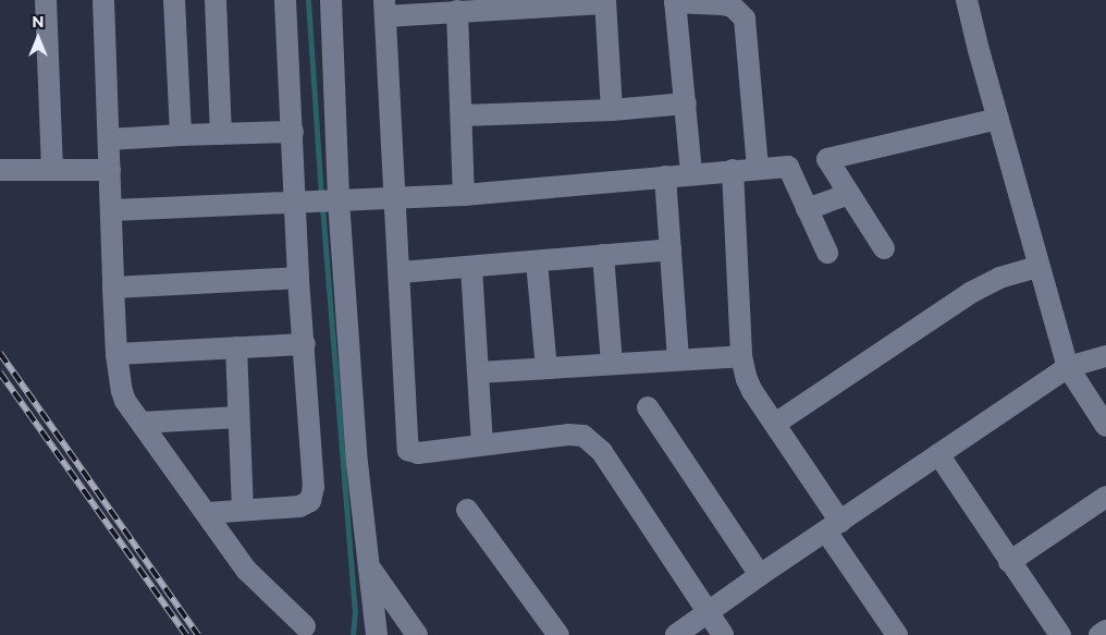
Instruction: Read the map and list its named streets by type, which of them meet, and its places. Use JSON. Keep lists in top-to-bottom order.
{
  "north": "top"
}
